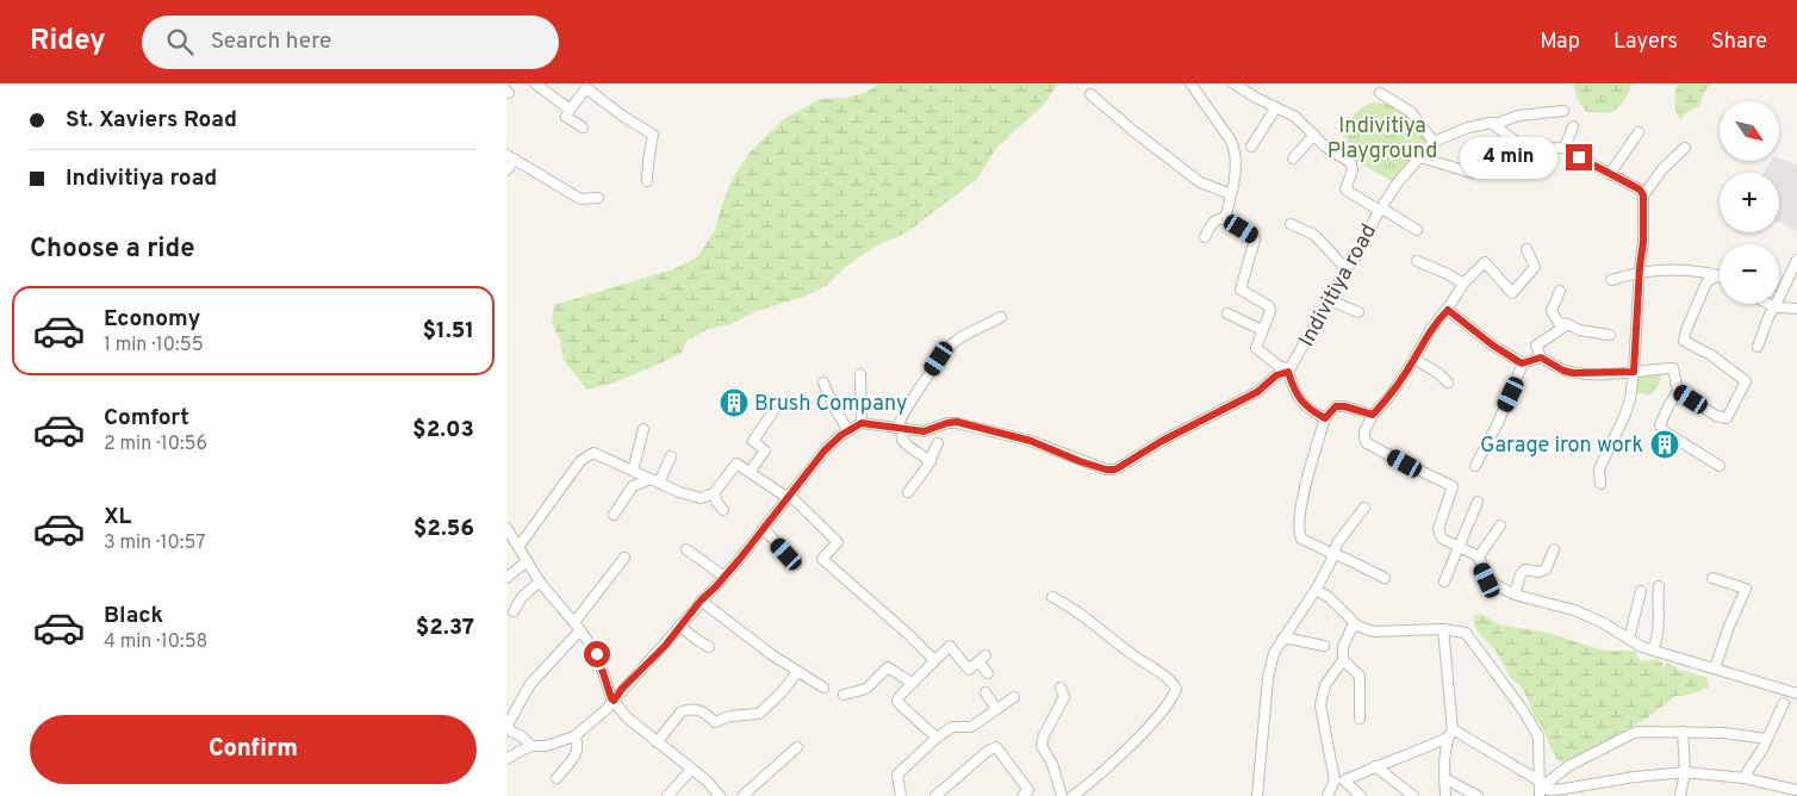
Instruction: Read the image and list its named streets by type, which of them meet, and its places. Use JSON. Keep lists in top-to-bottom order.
{
  "streets": {
    "street": ["Indivitiya road"]
  },
  "parks": ["Indivitiya Playground"],
  "places": {
    "building": ["Brush Company", "Garage iron work"]
  },
  "north": "bottom right",
  "page": {
    "header": "Ridey",
    "search": "Search here",
    "nav": ["Map", "Layers", "Share"],
    "banner": ["St. Xaviers Road", "Indivitiya road"],
    "map_buttons": ["+", "−"],
    "bubble": "4 min",
    "heading": "Choose a ride",
    "list": [
      {
        "name": "Economy",
        "note": "1 min · 10:55",
        "value": "$1.51"
      },
      {
        "name": "Comfort",
        "note": "2 min · 10:56",
        "value": "$2.03"
      },
      {
        "name": "XL",
        "note": "3 min · 10:57",
        "value": "$2.56"
      },
      {
        "name": "Black",
        "note": "4 min · 10:58",
        "value": "$2.37"
      }
    ],
    "buttons": "Confirm"
  }
}
